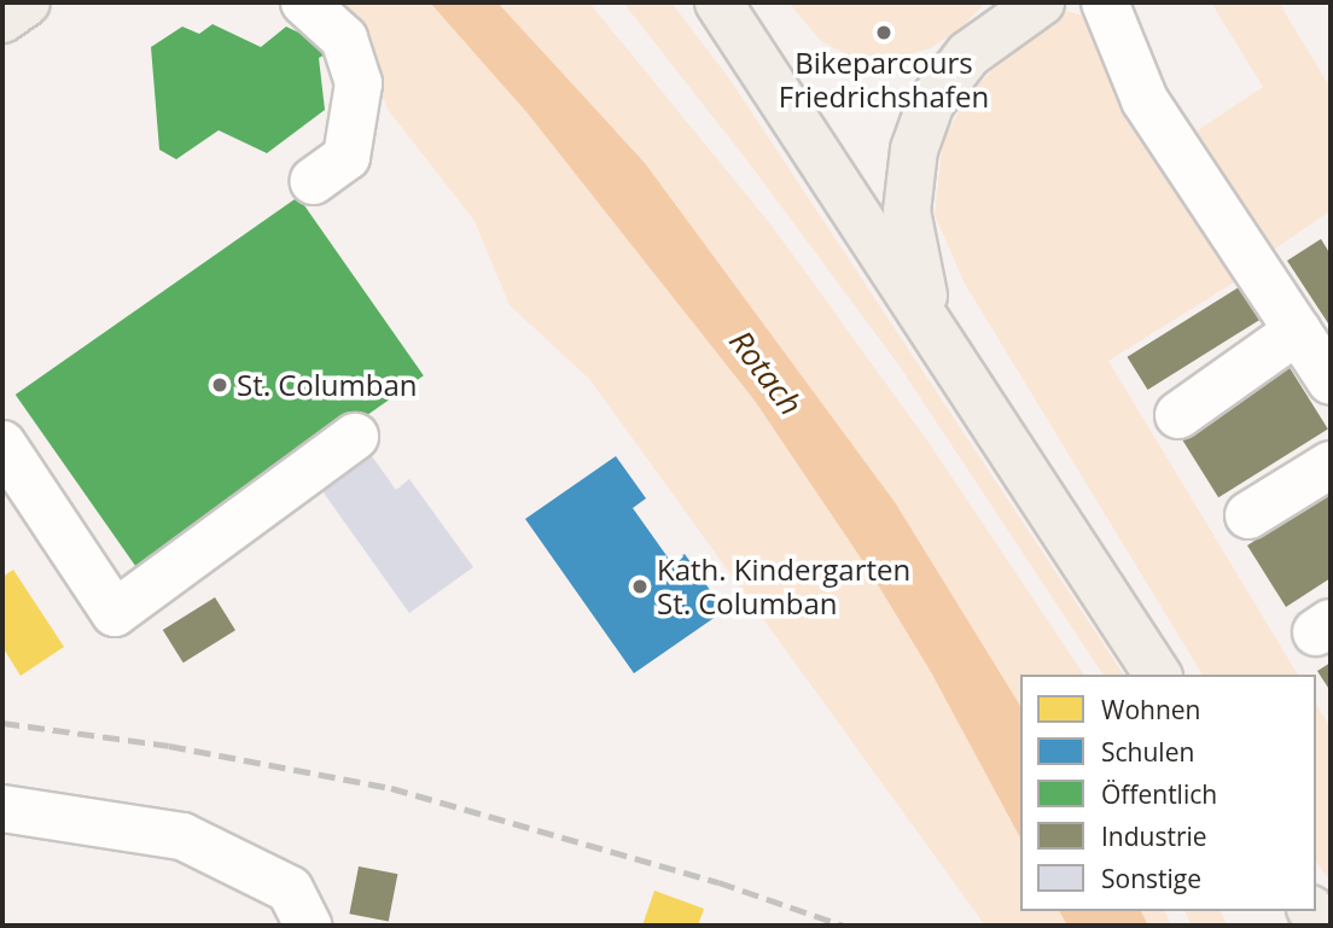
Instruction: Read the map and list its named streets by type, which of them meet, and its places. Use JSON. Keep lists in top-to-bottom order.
{
  "water": ["Rotach"],
  "places": ["Bikeparcours Friedrichshafen", "St. Columban", "Kath. Kindergarten St. Columban"],
  "legend": [
    "Wohnen",
    "Schulen",
    "Öffentlich",
    "Industrie",
    "Sonstige"
  ]
}
